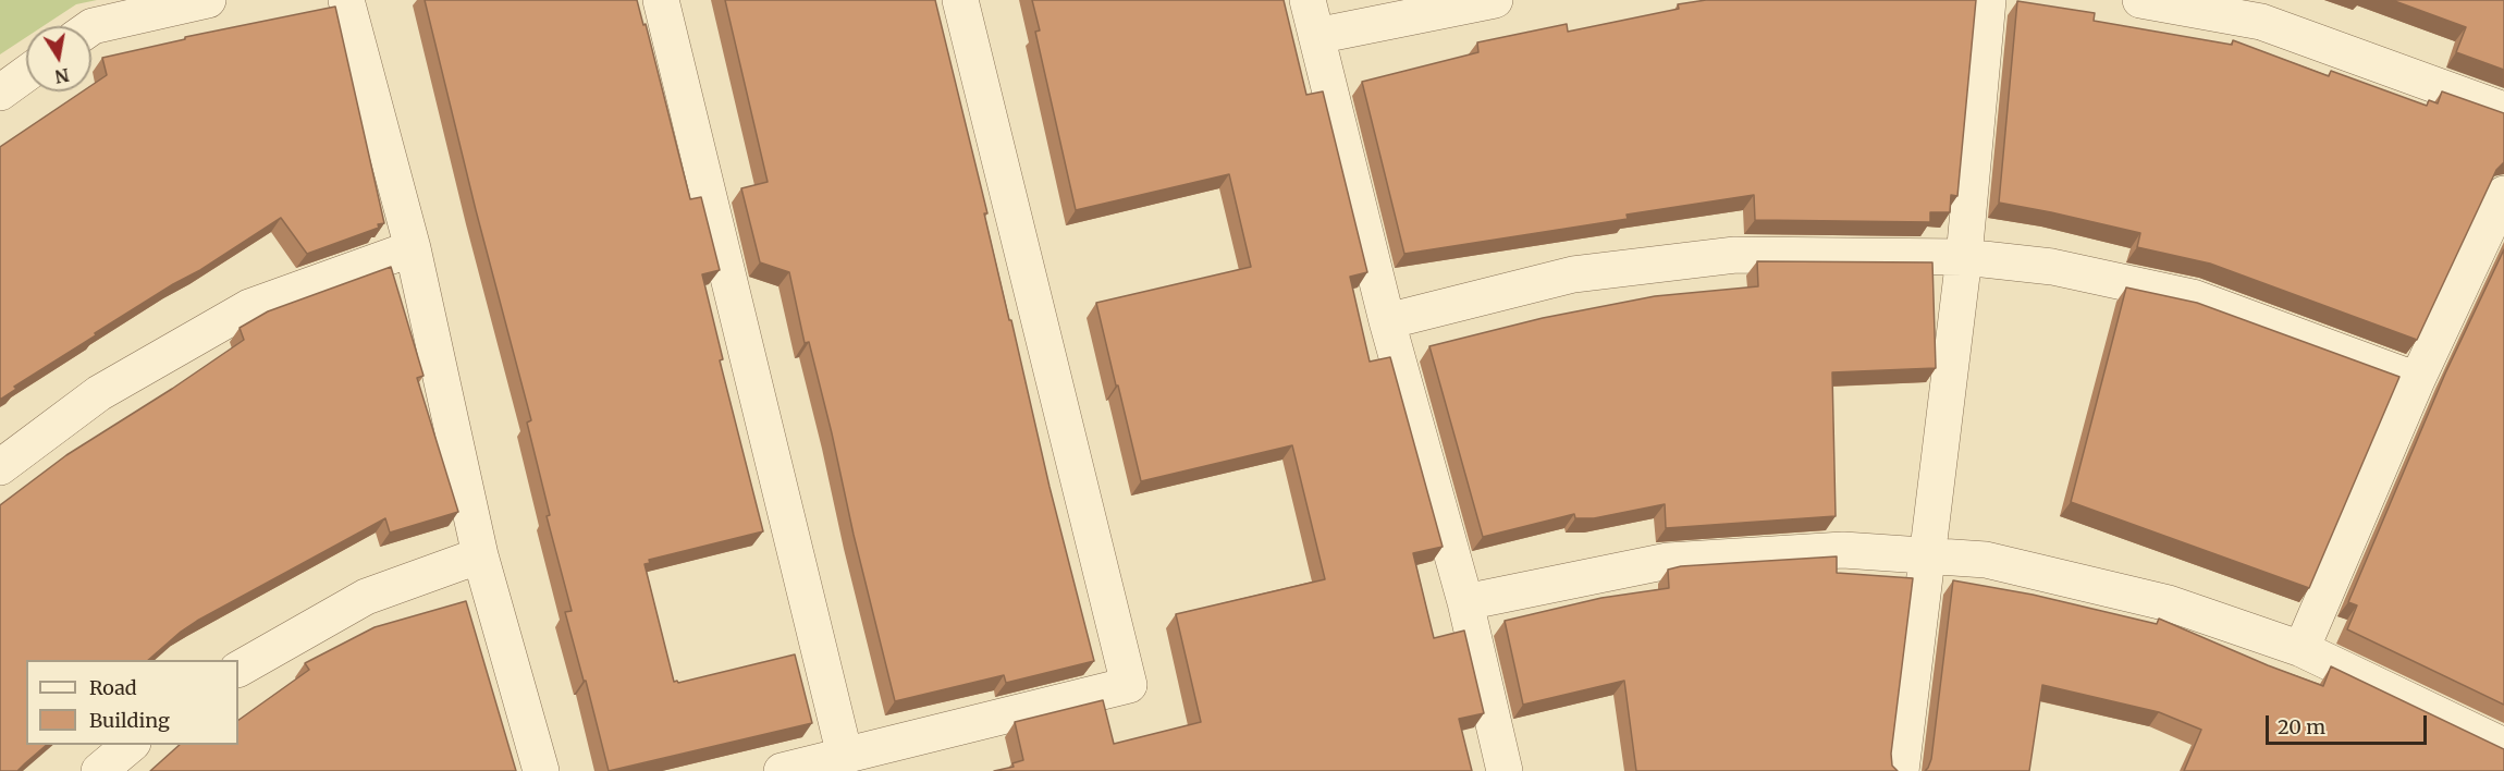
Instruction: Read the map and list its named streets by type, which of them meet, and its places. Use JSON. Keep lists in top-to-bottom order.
{
  "legend": ["Road", "Building"],
  "scale_bar": "20 m",
  "north": "bottom"
}
